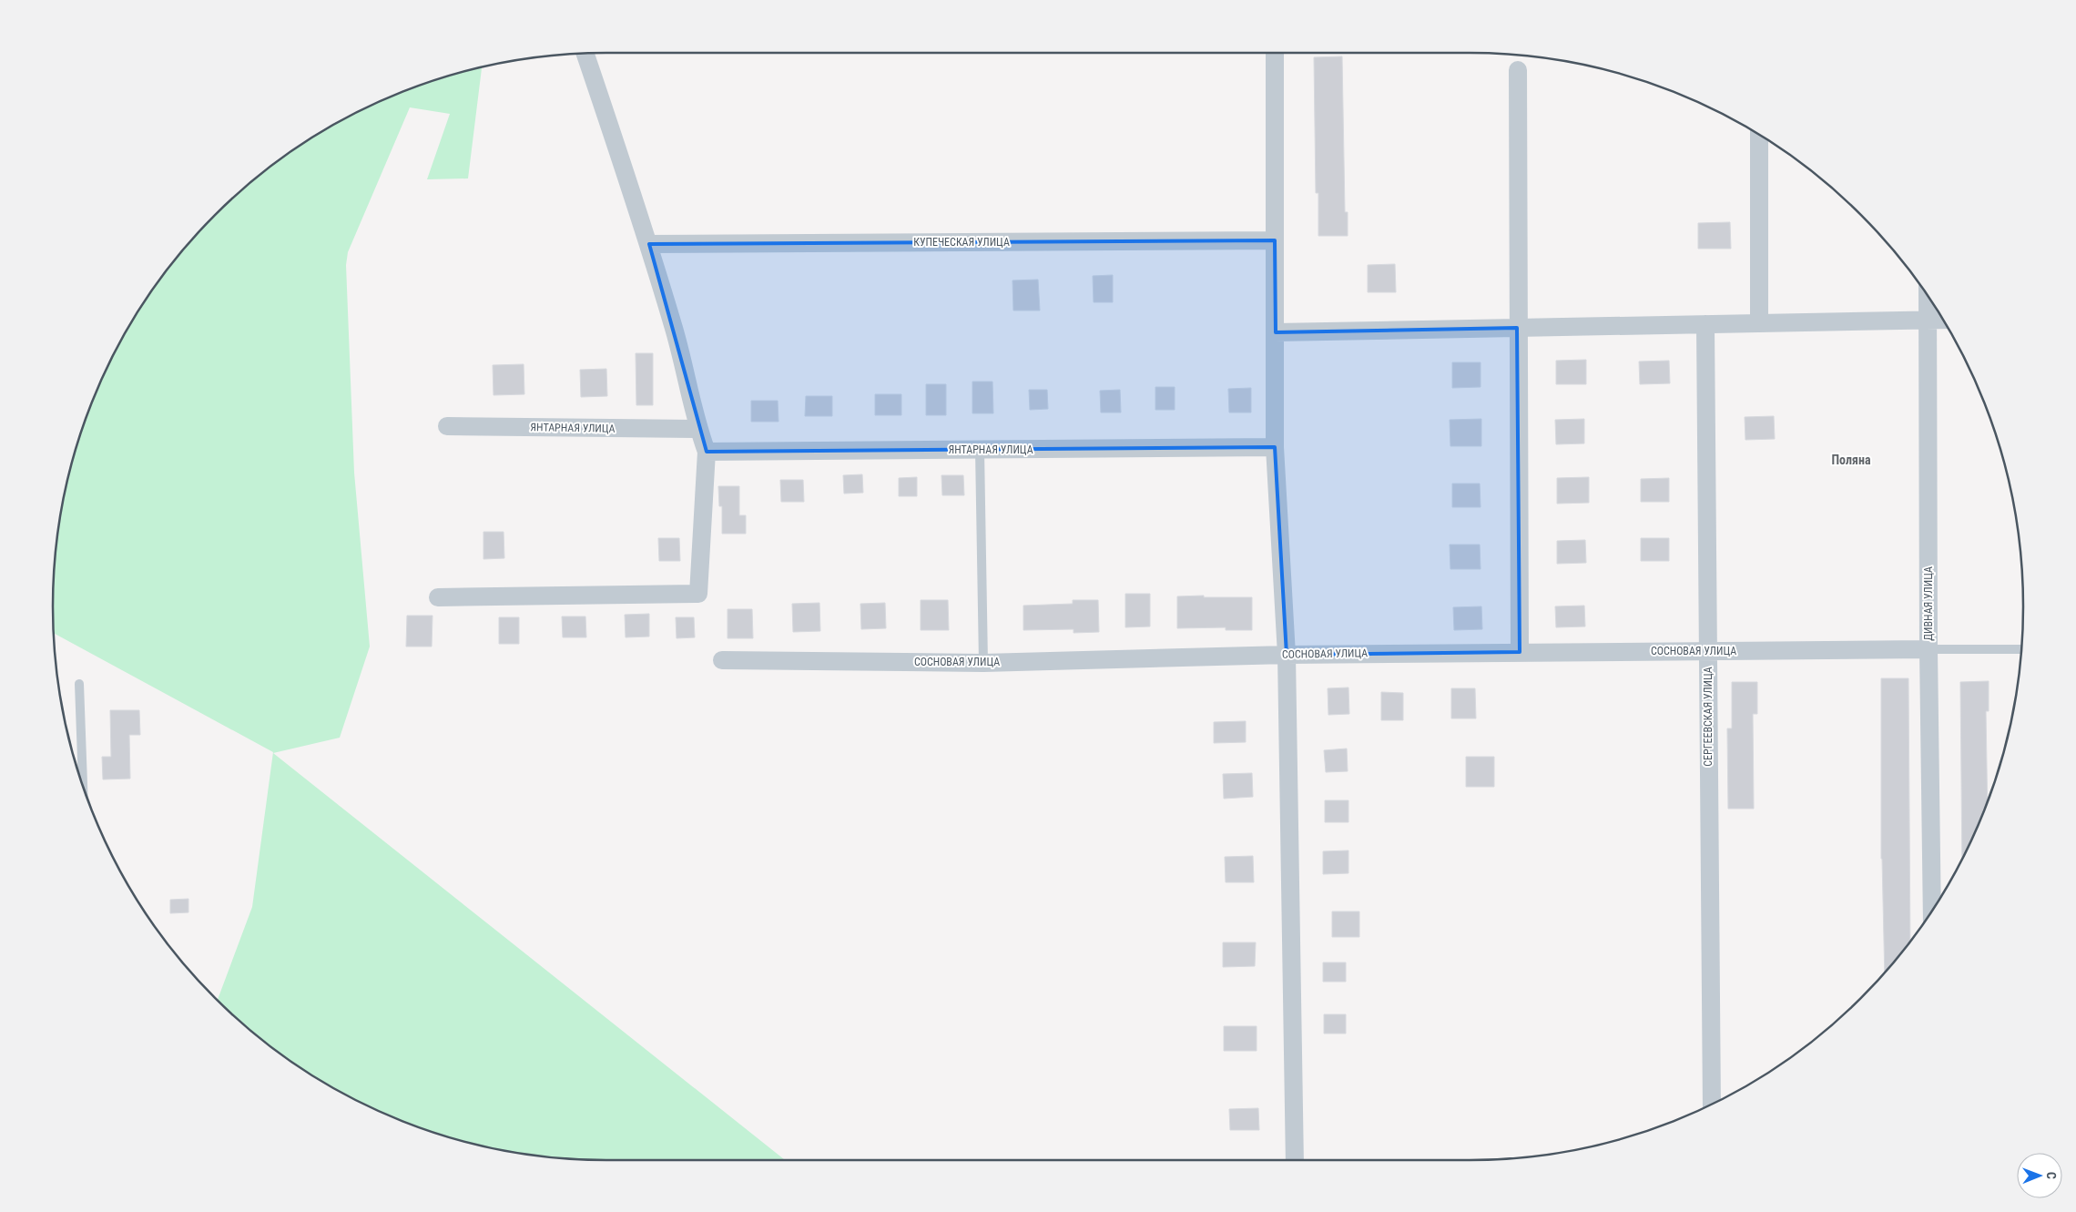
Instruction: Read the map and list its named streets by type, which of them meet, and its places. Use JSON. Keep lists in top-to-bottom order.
{
  "streets": {
    "street": [
      "КУПЕЧЕСКАЯ УЛИЦА",
      "ЯНТАРНАЯ УЛИЦА",
      "ДИВНАЯ УЛИЦА",
      "СОСНОВАЯ УЛИЦА",
      "СЕРГЕЕВСКАЯ УЛИЦА"
    ]
  },
  "crossings": [
    ["ДИВНАЯ УЛИЦА", "СОСНОВАЯ УЛИЦА"],
    ["СОСНОВАЯ УЛИЦА", "СЕРГЕЕВСКАЯ УЛИЦА"]
  ],
  "districts": ["Поляна"],
  "north": "right"
}
